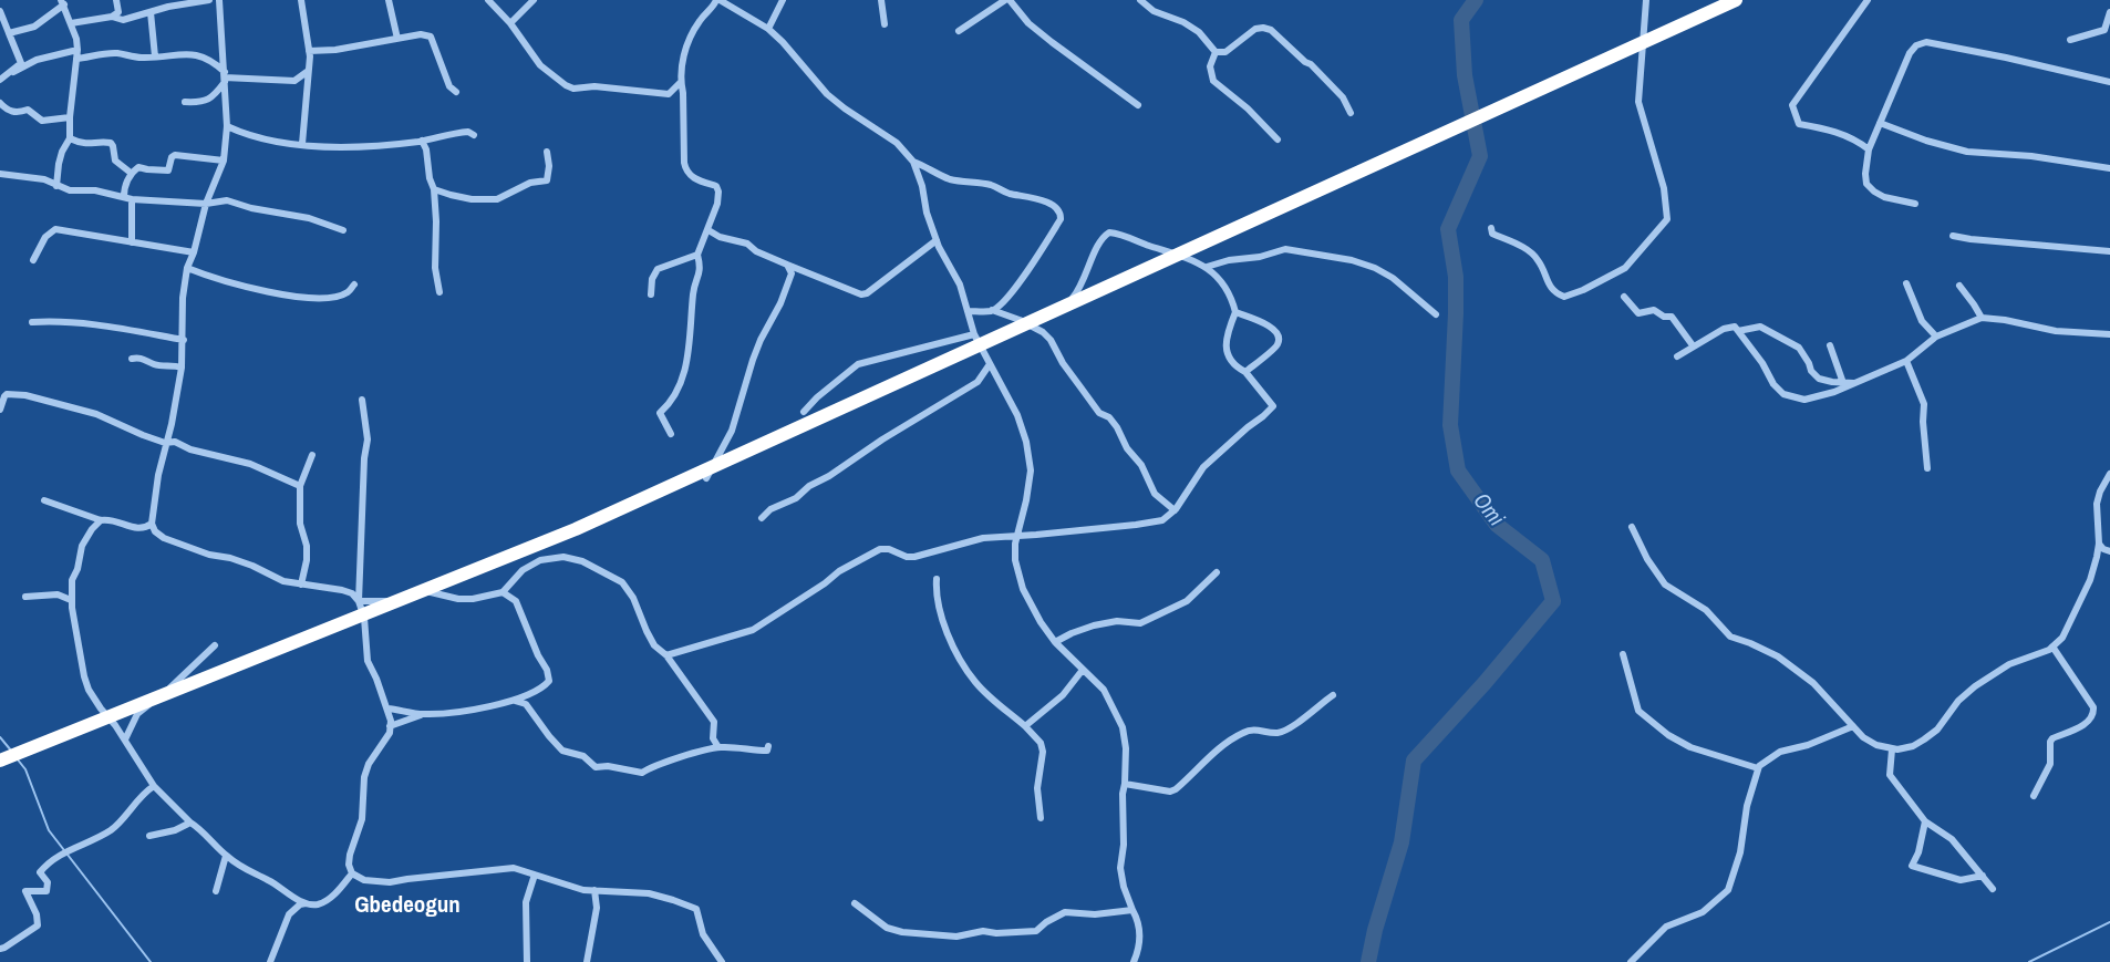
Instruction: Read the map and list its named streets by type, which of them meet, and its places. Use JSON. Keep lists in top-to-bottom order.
{
  "districts": ["Gbedeogun"],
  "water": ["Omi"]
}
